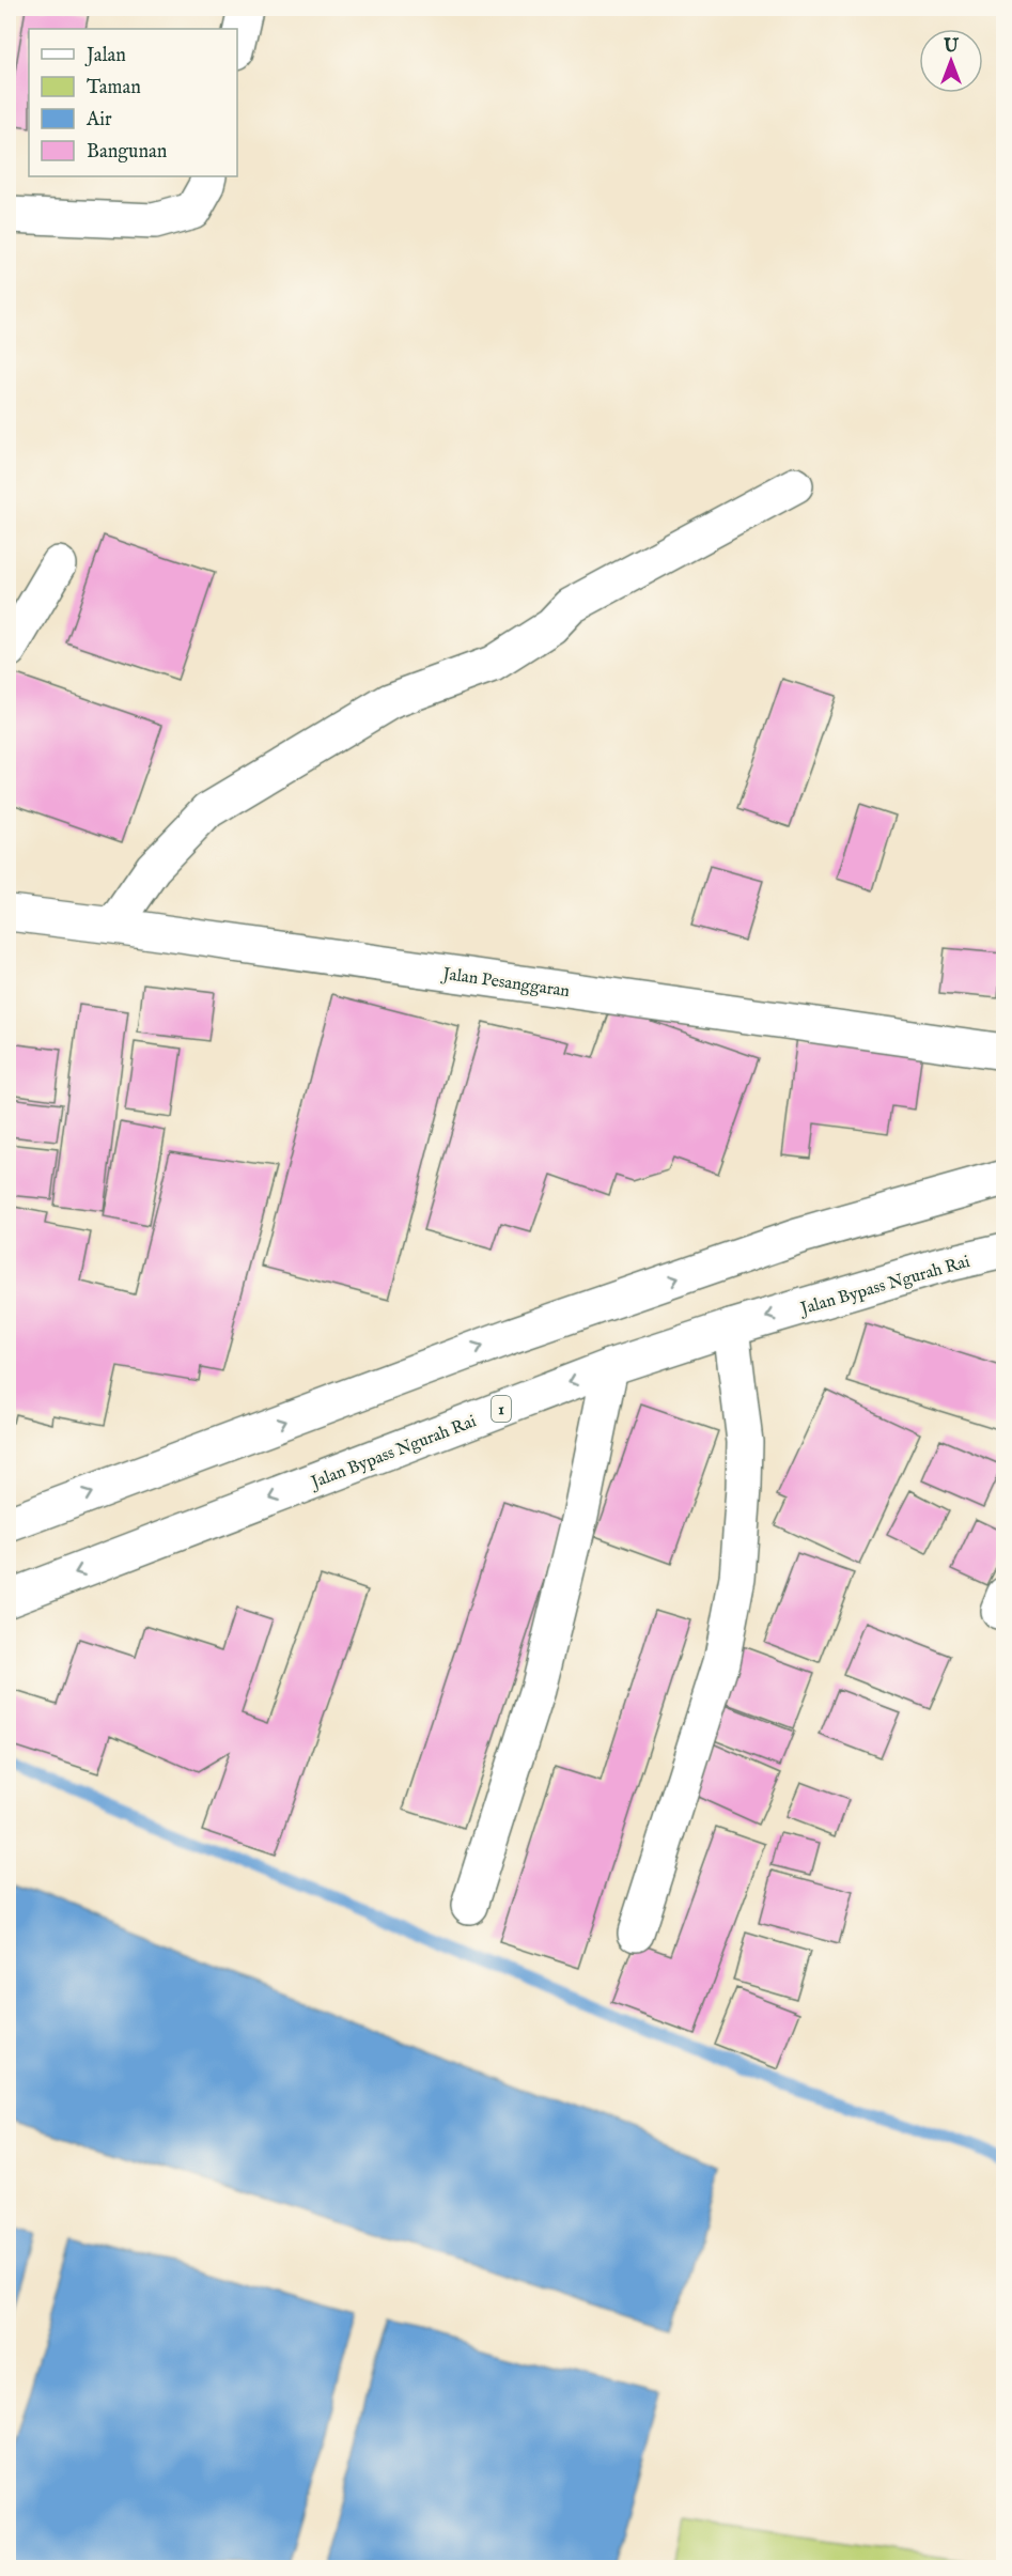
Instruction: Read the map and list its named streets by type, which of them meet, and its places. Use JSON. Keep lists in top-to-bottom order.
{
  "streets": {
    "main road": ["Jalan Pesanggaran", "Jalan Bypass Ngurah Rai", "1"]
  },
  "legend": [
    "Jalan",
    "Taman",
    "Air",
    "Bangunan"
  ],
  "north": "top"
}
